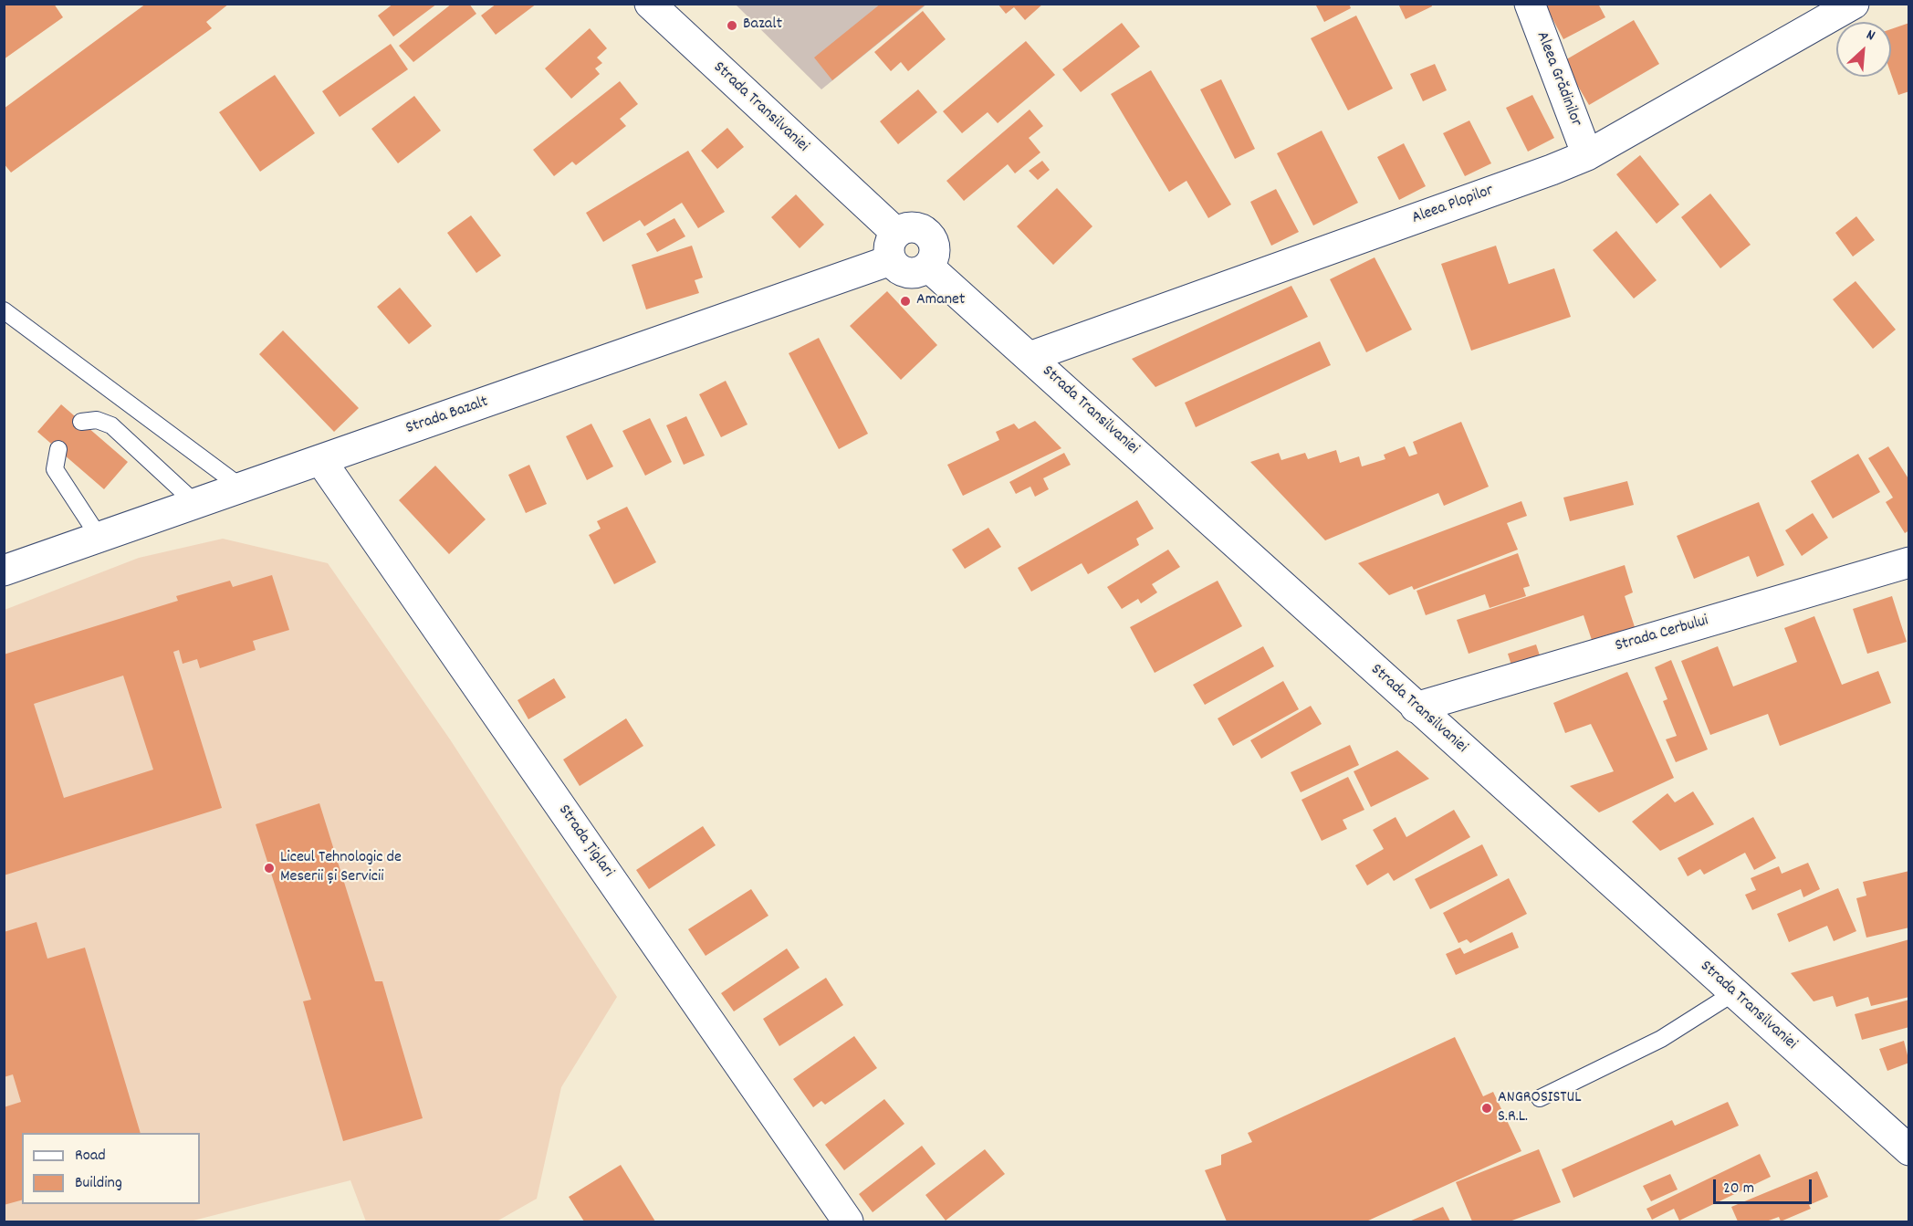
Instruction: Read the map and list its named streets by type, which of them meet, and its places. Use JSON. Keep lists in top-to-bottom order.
{
  "streets": {
    "main road": [
      "Aleea Grădinilor",
      "Strada Transilvaniei",
      "Aleea Plopilor",
      "Strada Bazalt",
      "Strada Cerbului",
      "Strada Țiglari"
    ]
  },
  "crossings": [
    ["Aleea Grădinilor", "Aleea Plopilor"],
    ["Strada Transilvaniei", "Aleea Plopilor"],
    ["Strada Transilvaniei", "Strada Bazalt"],
    ["Strada Transilvaniei", "Strada Cerbului"],
    ["Strada Bazalt", "Strada Țiglari"]
  ],
  "places": [
    "Bazalt",
    "Amanet",
    "Liceul Tehnologic de Meserii și Servicii",
    "ANGROSISTUL S.R.L."
  ],
  "legend": ["Road", "Building"],
  "scale_bar": "20 m",
  "north": "top right"
}
